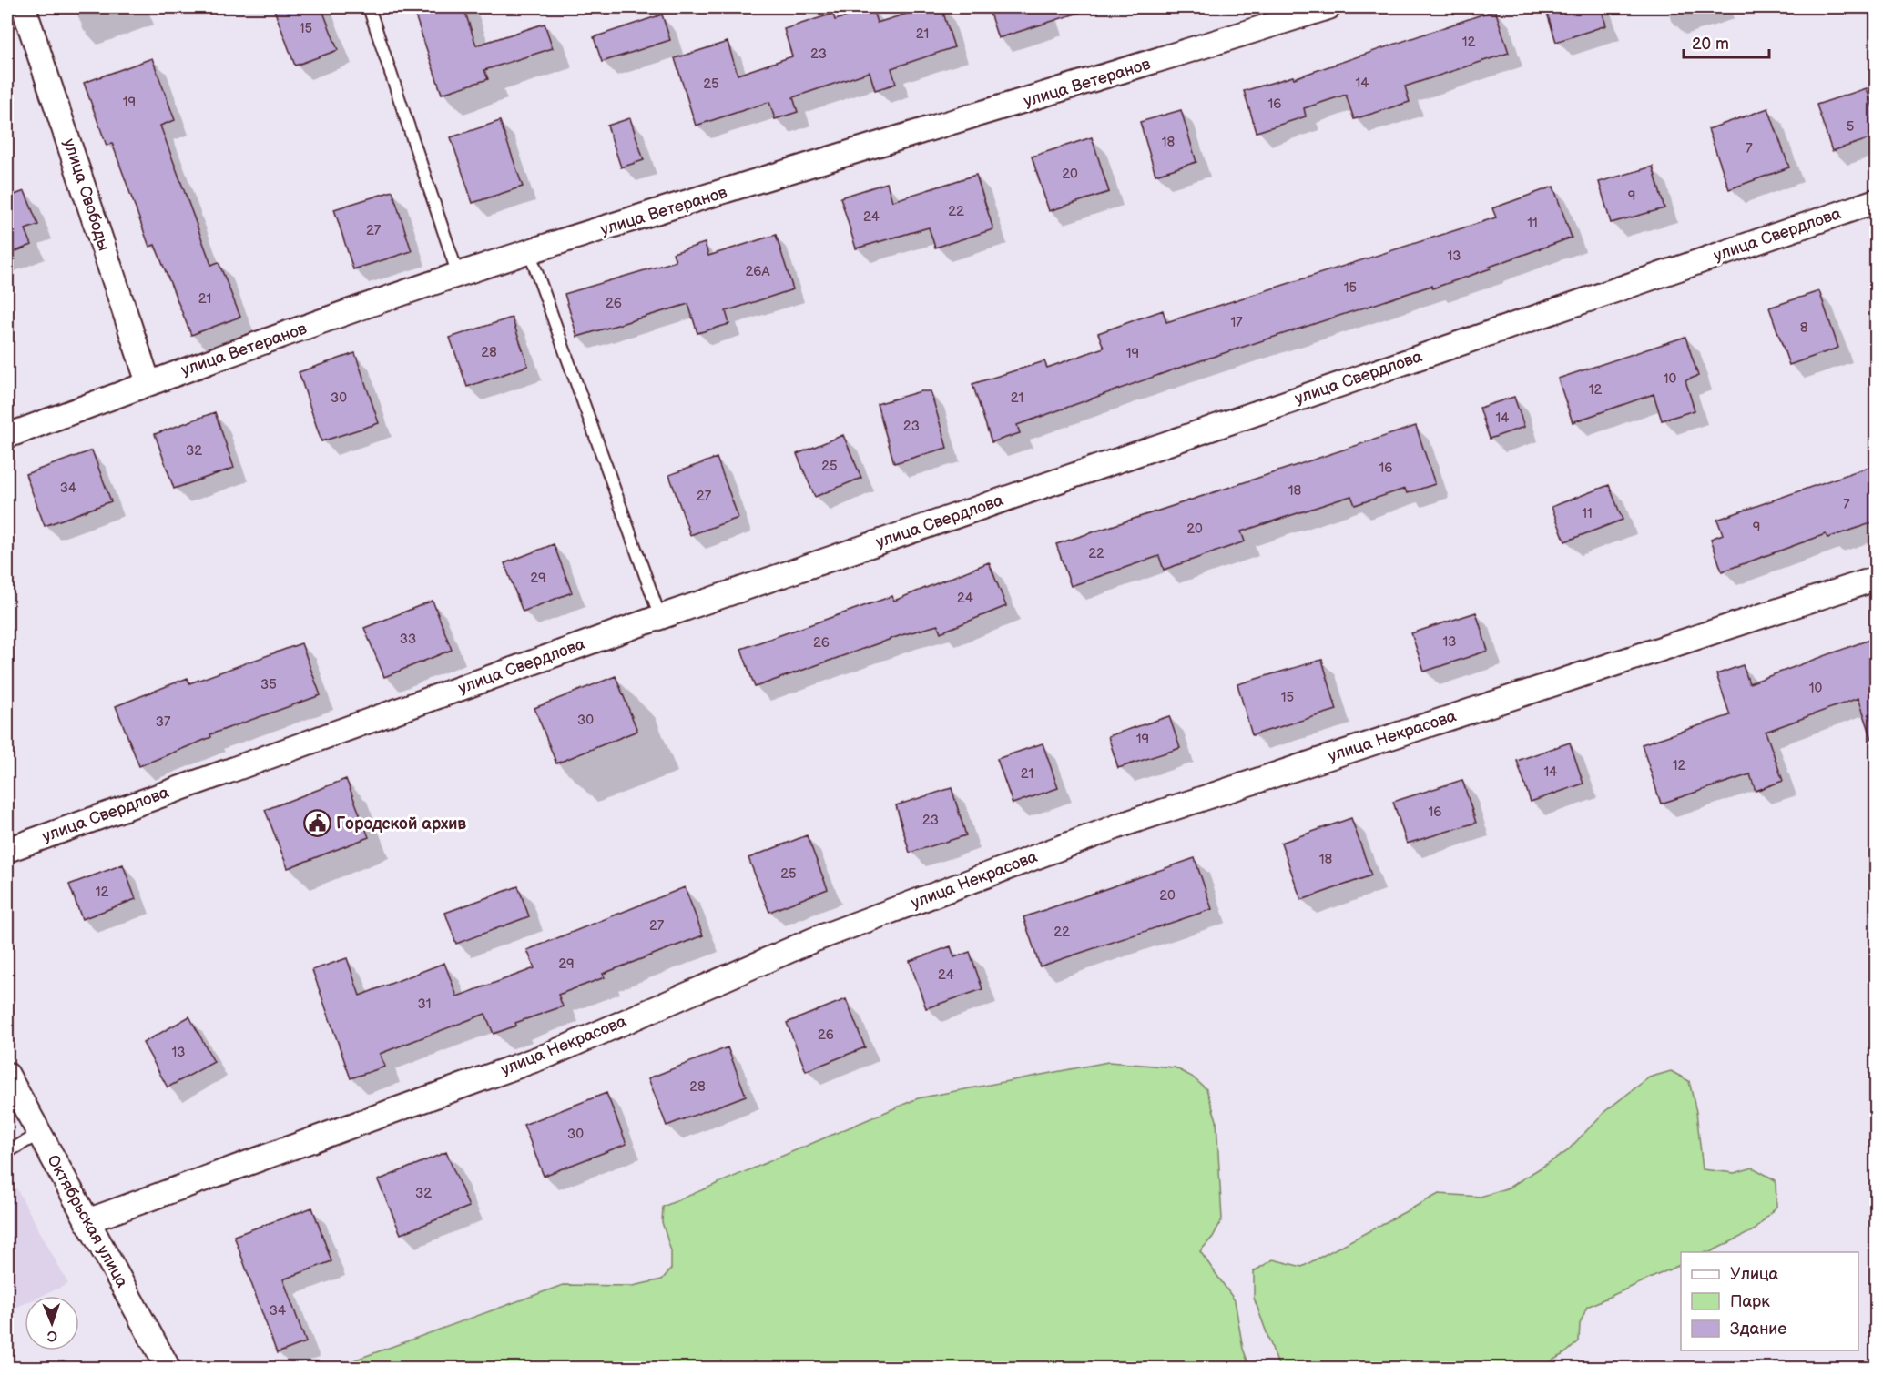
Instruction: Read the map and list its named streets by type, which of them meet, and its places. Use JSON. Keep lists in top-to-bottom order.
{
  "streets": {
    "street": [
      "улица Ветеранов",
      "улица Свободы",
      "улица Свердлова",
      "улица Некрасова",
      "Октябрьская улица"
    ]
  },
  "crossings": [
    ["улица Ветеранов", "улица Свободы"],
    ["улица Некрасова", "Октябрьская улица"]
  ],
  "places": {
    "public building": ["Городской архив"]
  },
  "house_numbers": [
    "15",
    "21",
    "12",
    "23",
    "14",
    "25",
    "19",
    "16",
    "5",
    "18",
    "7",
    "20",
    "9",
    "22",
    "24",
    "11",
    "27",
    "13",
    "26А",
    "15",
    "21",
    "26",
    "17",
    "8",
    "28",
    "19",
    "10",
    "12",
    "30",
    "21",
    "14",
    "23",
    "32",
    "25",
    "16",
    "34",
    "18",
    "27",
    "7",
    "11",
    "9",
    "20",
    "22",
    "29",
    "24",
    "33",
    "13",
    "26",
    "35",
    "10",
    "15",
    "30",
    "37",
    "19",
    "12",
    "14",
    "21",
    "16",
    "23",
    "18",
    "25",
    "12",
    "20",
    "27",
    "22",
    "29",
    "24",
    "31",
    "26",
    "13",
    "28",
    "30",
    "32",
    "34"
  ],
  "legend": ["Улица", "Парк", "Здание"],
  "scale_bar": "20 m",
  "north": "bottom"
}
